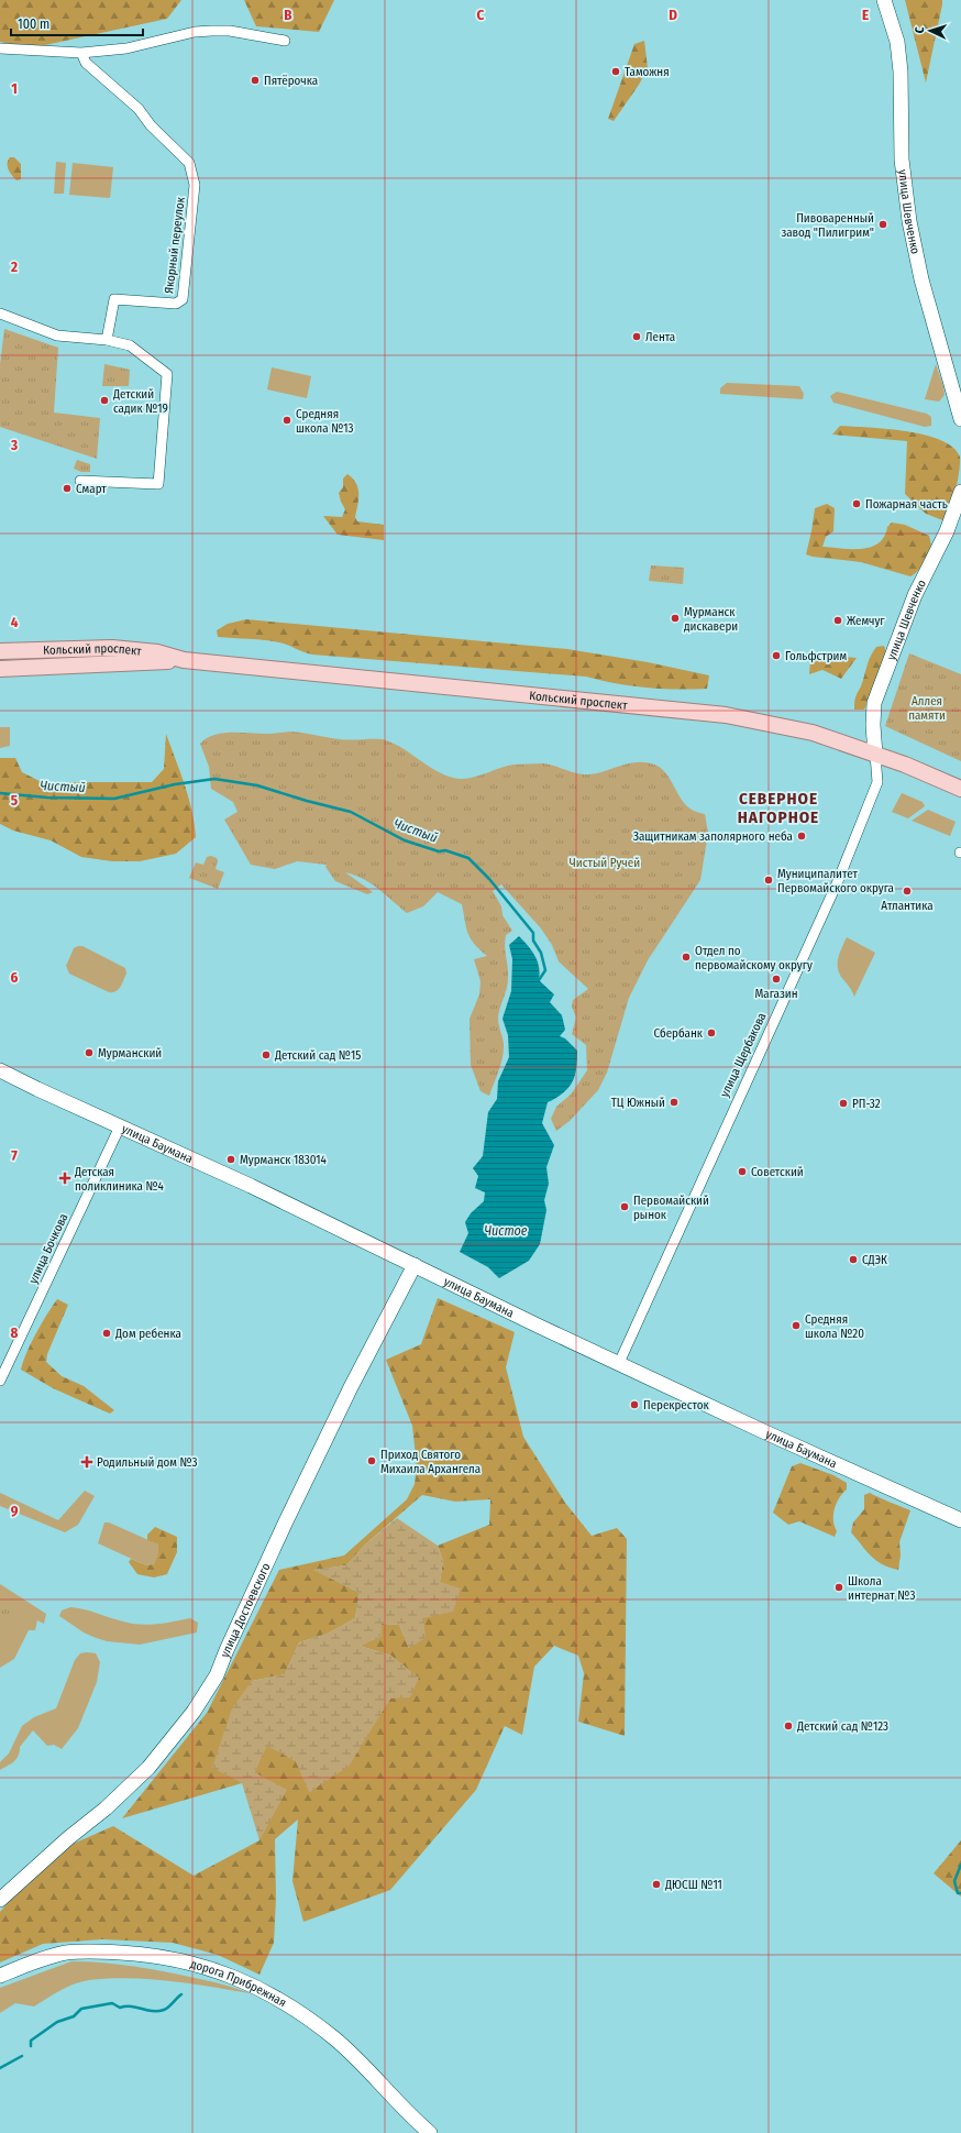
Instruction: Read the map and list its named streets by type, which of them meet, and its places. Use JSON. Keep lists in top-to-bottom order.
{
  "streets": {
    "main road": ["Кольский проспект"],
    "street": [
      "улица Шевченко",
      "Якорный переулок",
      "улица Щербакова",
      "улица Баумана",
      "улица Бочкова",
      "улица Достоевского",
      "дорога Прибрежная"
    ]
  },
  "crossings": [
    ["улица Шевченко", "Кольский проспект"],
    ["улица Шевченко", "улица Щербакова"],
    ["Кольский проспект", "улица Щербакова"],
    ["улица Щербакова", "улица Баумана"],
    ["улица Баумана", "улица Бочкова"],
    ["улица Баумана", "улица Достоевского"]
  ],
  "districts": ["СЕВЕРНОЕ НАГОРНОЕ"],
  "water": ["Чистый", "Чистое"],
  "parks": ["Аллея памяти", "Чистый Ручей"],
  "places": {
    "other": [
      "Таможня",
      "Пятёрочка",
      "Пивоваренный завод \"Пилигрим\"",
      "Лента",
      "Детский садик №19",
      "Средняя школа №13",
      "Смарт",
      "Пожарная часть",
      "Мурманск дискавери",
      "Жемчуг",
      "Гольфстрим",
      "Защитникам заполярного неба",
      "Муниципалитет Первомайского округа",
      "Атлантика",
      "Отдел по первомайскому округу",
      "Магазин",
      "Сбербанк",
      "Мурманский",
      "Детский сад №15",
      "ТЦ Южный",
      "РП-32",
      "Мурманск 183014",
      "Советский",
      "Первомайский рынок",
      "СДЭК",
      "Средняя школа №20",
      "Дом ребенка",
      "Перекресток",
      "Приход Святого Михаила Архангела",
      "Школа интернат №3",
      "Детский сад №123",
      "ДЮСШ №11"
    ],
    "health": ["Детская поликлиника №4", "Родильный дом №3"]
  },
  "scale_bar": "100 m",
  "north": "left",
  "grid": {
    "columns": [
      "B",
      "C",
      "D",
      "E"
    ],
    "rows": [
      "1",
      "2",
      "3",
      "4",
      "5",
      "6",
      "7",
      "8",
      "9"
    ]
  }
}
